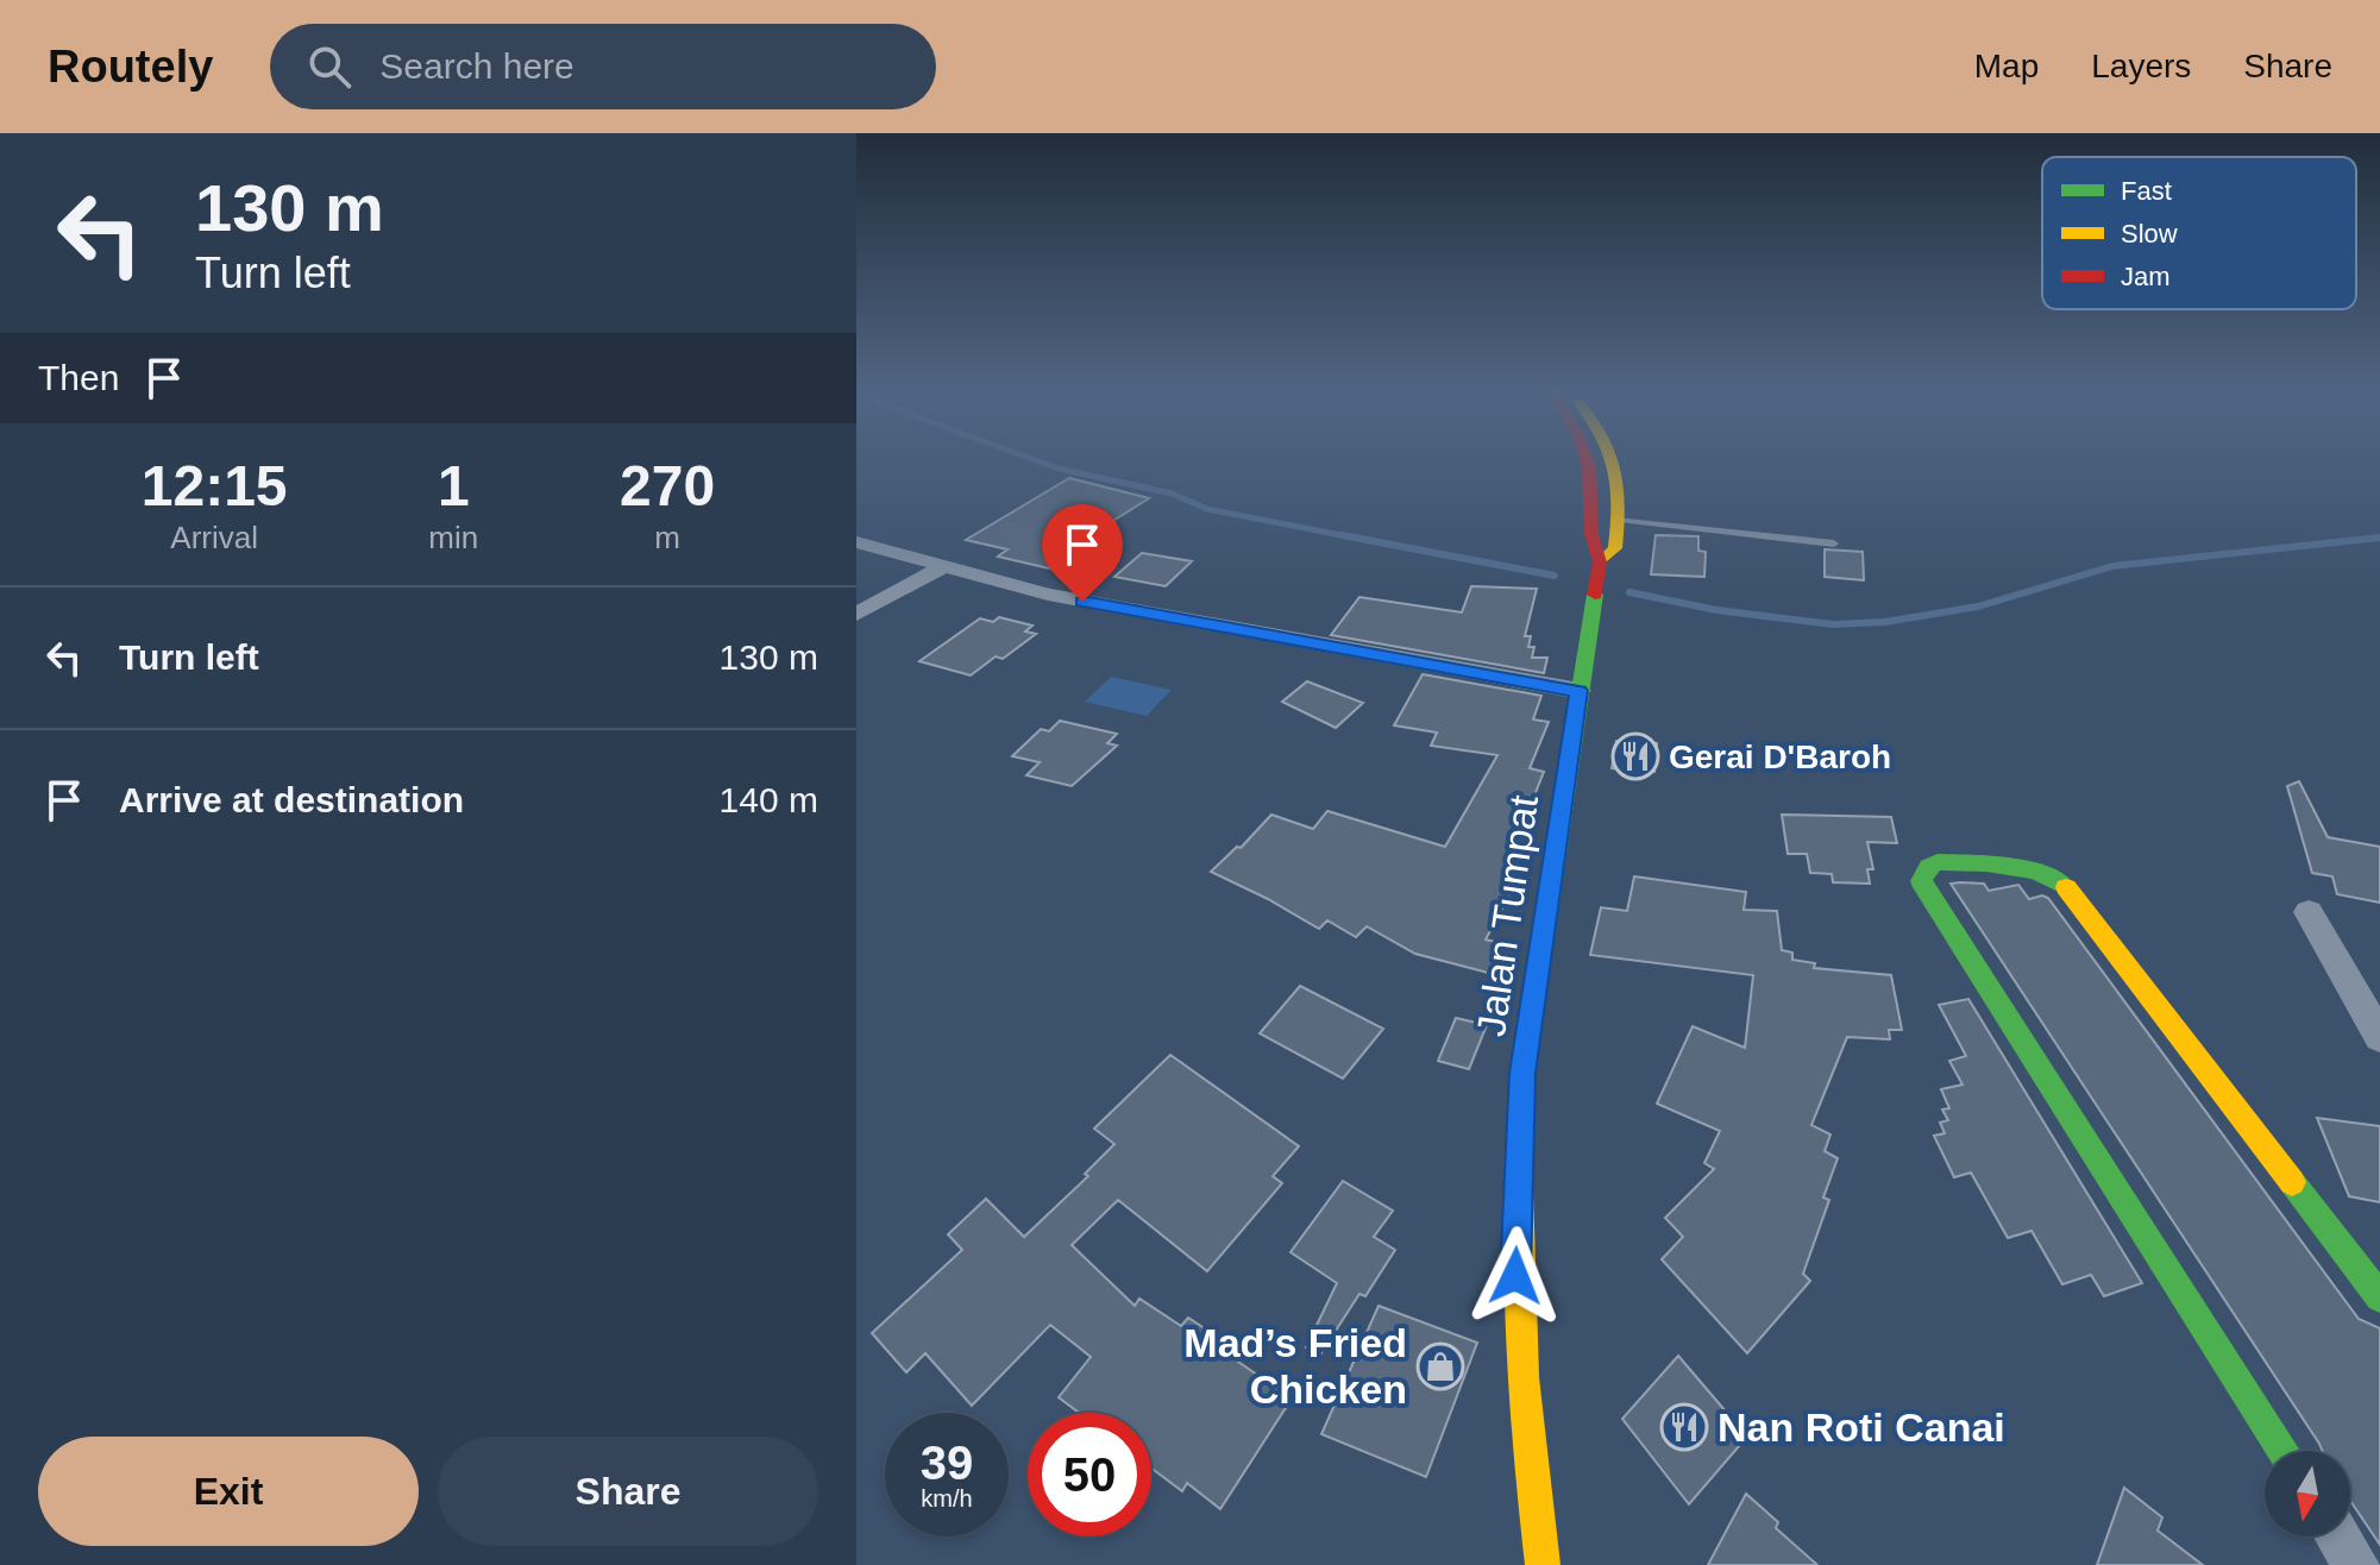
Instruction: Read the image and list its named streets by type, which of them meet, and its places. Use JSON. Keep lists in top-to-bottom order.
{
  "streets": {
    "main road": ["Jalan Tumpat"]
  },
  "places": {
    "restaurant": ["Gerai D'Baroh", "Nan Roti Canai"],
    "shop": ["Mad’s Fried Chicken"]
  },
  "legend": ["Fast", "Slow", "Jam"],
  "north": "bottom",
  "page": {
    "header": "Routely",
    "search": "Search here",
    "nav": ["Map", "Layers", "Share"],
    "turn": ["130 m", "Turn left"],
    "then": "Then",
    "eta": [
      "12:15",
      "Arrival",
      "1",
      "min",
      "270",
      "m"
    ],
    "list": [
      {
        "name": "Turn left",
        "value": "130 m"
      },
      {
        "name": "Arrive at destination",
        "value": "140 m"
      }
    ],
    "speed": "39 km/h",
    "limit": "50",
    "buttons": ["Exit", "Share"]
  }
}
